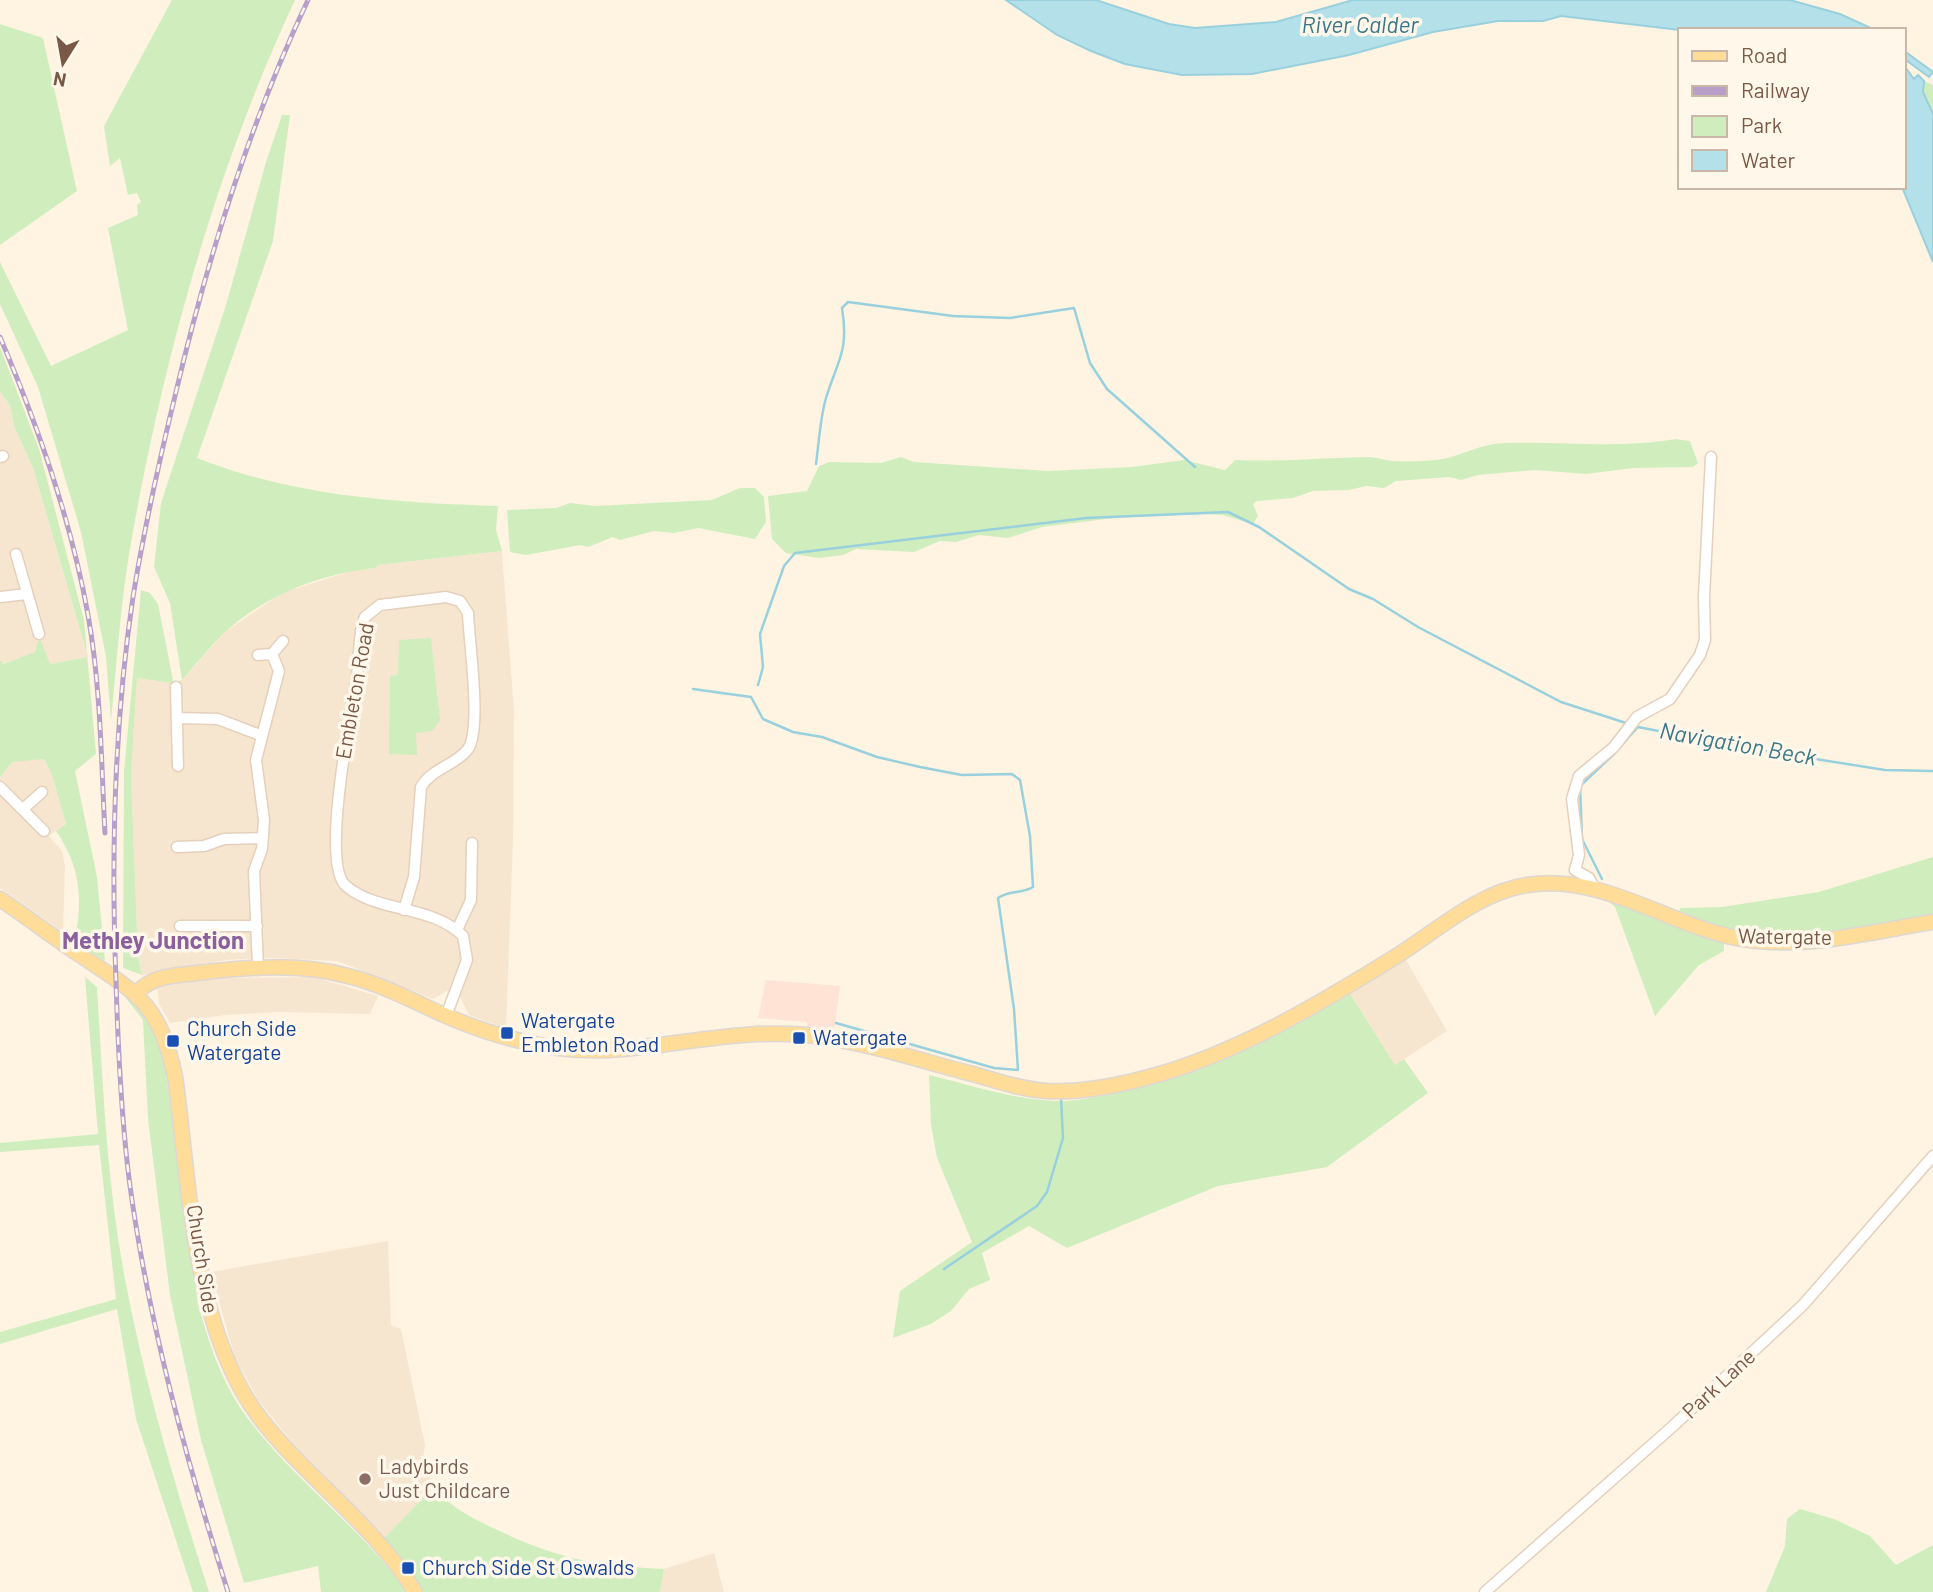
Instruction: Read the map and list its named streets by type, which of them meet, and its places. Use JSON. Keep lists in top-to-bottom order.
{
  "streets": {
    "main road": ["Watergate", "Church Side"],
    "street": ["Embleton Road", "Park Lane"]
  },
  "crossings": [
    ["Watergate", "Church Side"]
  ],
  "districts": ["Methley Junction"],
  "water": ["River Calder", "Navigation Beck"],
  "places": {
    "transit": [
      "Watergate Embleton Road",
      "Watergate",
      "Church Side Watergate",
      "Church Side St Oswalds"
    ],
    "other": ["Ladybirds Just Childcare"]
  },
  "legend": [
    "Road",
    "Railway",
    "Park",
    "Water"
  ],
  "north": "bottom"
}
